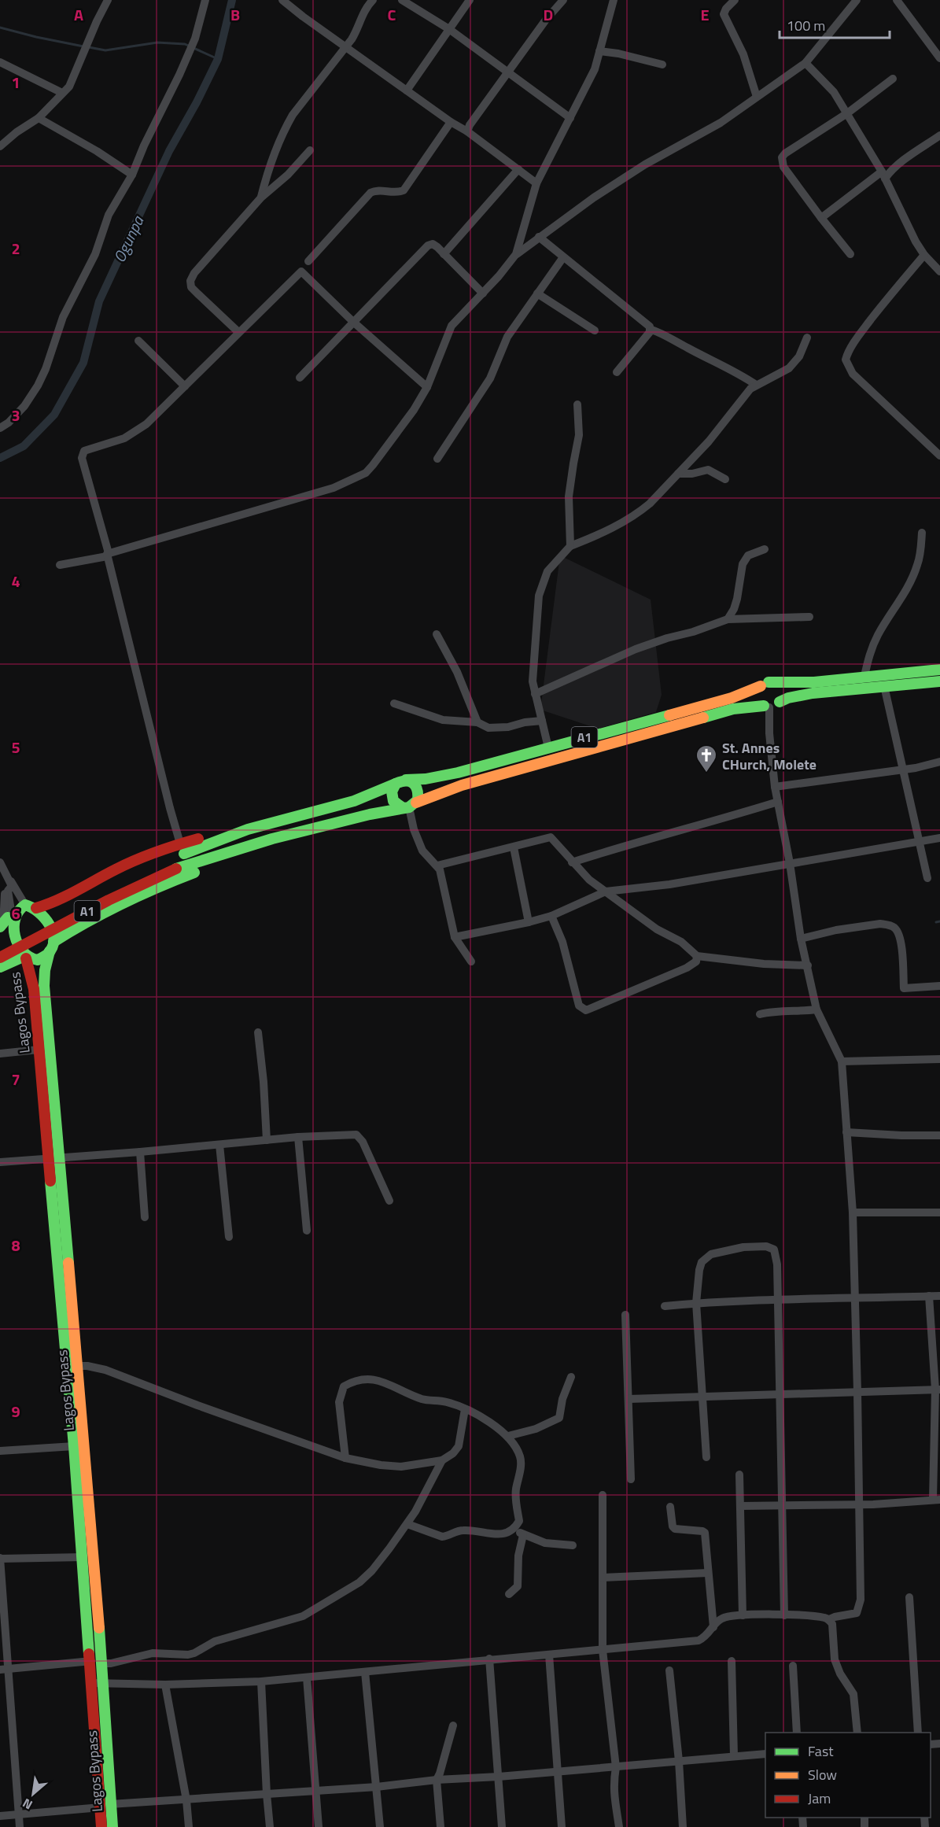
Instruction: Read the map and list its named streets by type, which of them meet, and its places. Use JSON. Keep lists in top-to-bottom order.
{
  "streets": {
    "main road": ["A1", "Lagos Bypass"]
  },
  "water": ["Ogunpa"],
  "places": {
    "church": ["St. Annes CHurch, Molete"]
  },
  "legend": ["Fast", "Slow", "Jam"],
  "scale_bar": "100 m",
  "north": "bottom left",
  "grid": {
    "columns": [
      "A",
      "B",
      "C",
      "D",
      "E"
    ],
    "rows": [
      "1",
      "2",
      "3",
      "4",
      "5",
      "6",
      "7",
      "8",
      "9"
    ]
  }
}
